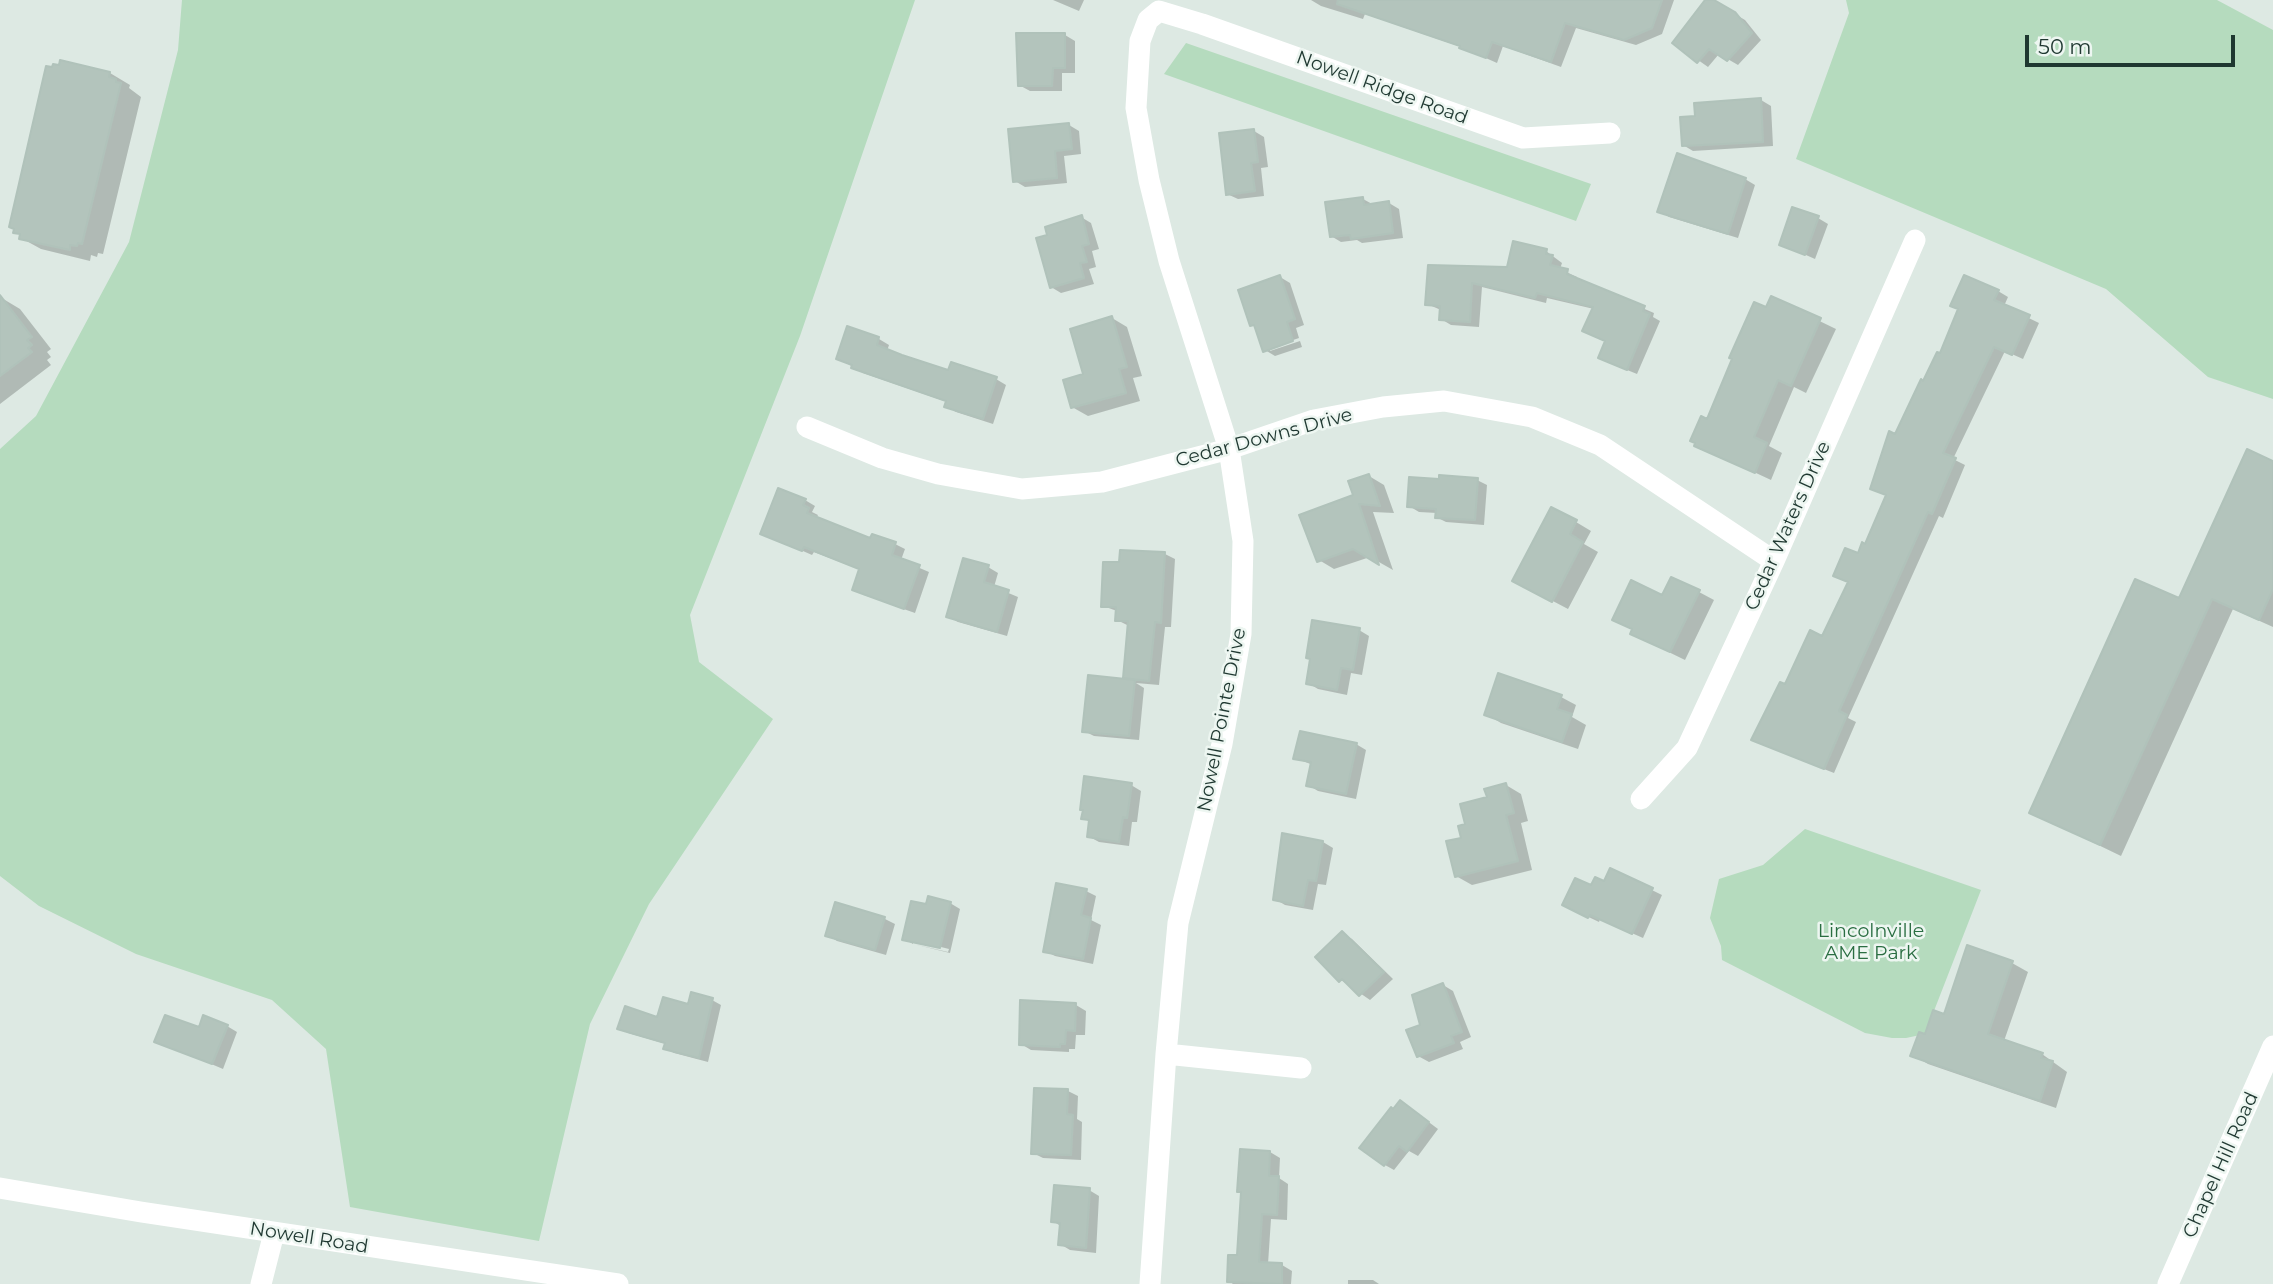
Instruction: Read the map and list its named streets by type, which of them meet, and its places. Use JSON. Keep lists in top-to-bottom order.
{
  "streets": {
    "street": [
      "Nowell Ridge Road",
      "Cedar Downs Drive",
      "Cedar Waters Drive",
      "Nowell Pointe Drive",
      "Chapel Hill Road",
      "Nowell Road"
    ]
  },
  "crossings": [
    ["Nowell Ridge Road", "Nowell Pointe Drive"],
    ["Cedar Downs Drive", "Cedar Waters Drive"],
    ["Cedar Downs Drive", "Nowell Pointe Drive"]
  ],
  "parks": ["Lincolnville AME Park"],
  "scale_bar": "50 m"
}
